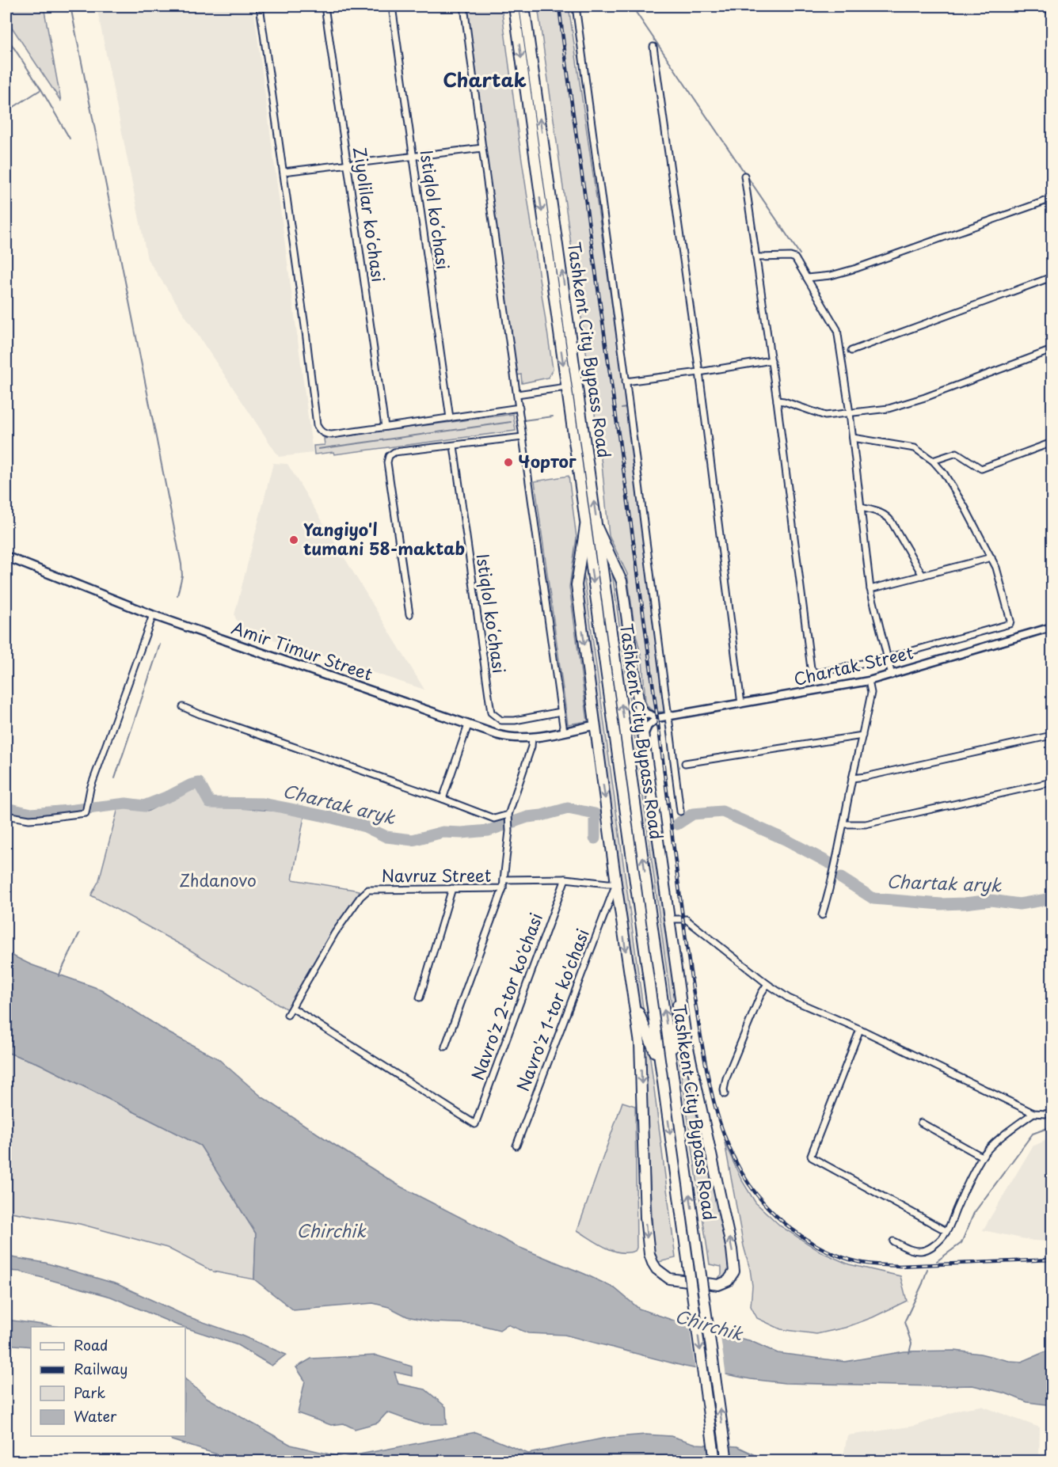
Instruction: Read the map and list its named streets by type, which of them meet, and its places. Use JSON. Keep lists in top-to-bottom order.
{
  "streets": {
    "highway": ["Tashkent City Bypass Road"],
    "main road": ["Amir Timur Street"],
    "street": [
      "Istiqlol koʻchasi",
      "Ziyolilar koʻchasi",
      "Chartak Street",
      "Navruz Street",
      "Navro'z 2-tor ko'chasi",
      "Navro'z 1-tor ko'chasi"
    ]
  },
  "crossings": [
    ["Navruz Street", "Navro'z 2-tor ko'chasi"],
    ["Navruz Street", "Navro'z 1-tor ko'chasi"]
  ],
  "districts": ["Chartak"],
  "water": ["Chartak aryk", "Chirchik"],
  "parks": ["Zhdanovo"],
  "places": ["Чортог", "Yangiyo'l tumani 58-maktab"],
  "legend": [
    "Road",
    "Railway",
    "Park",
    "Water"
  ]
}
